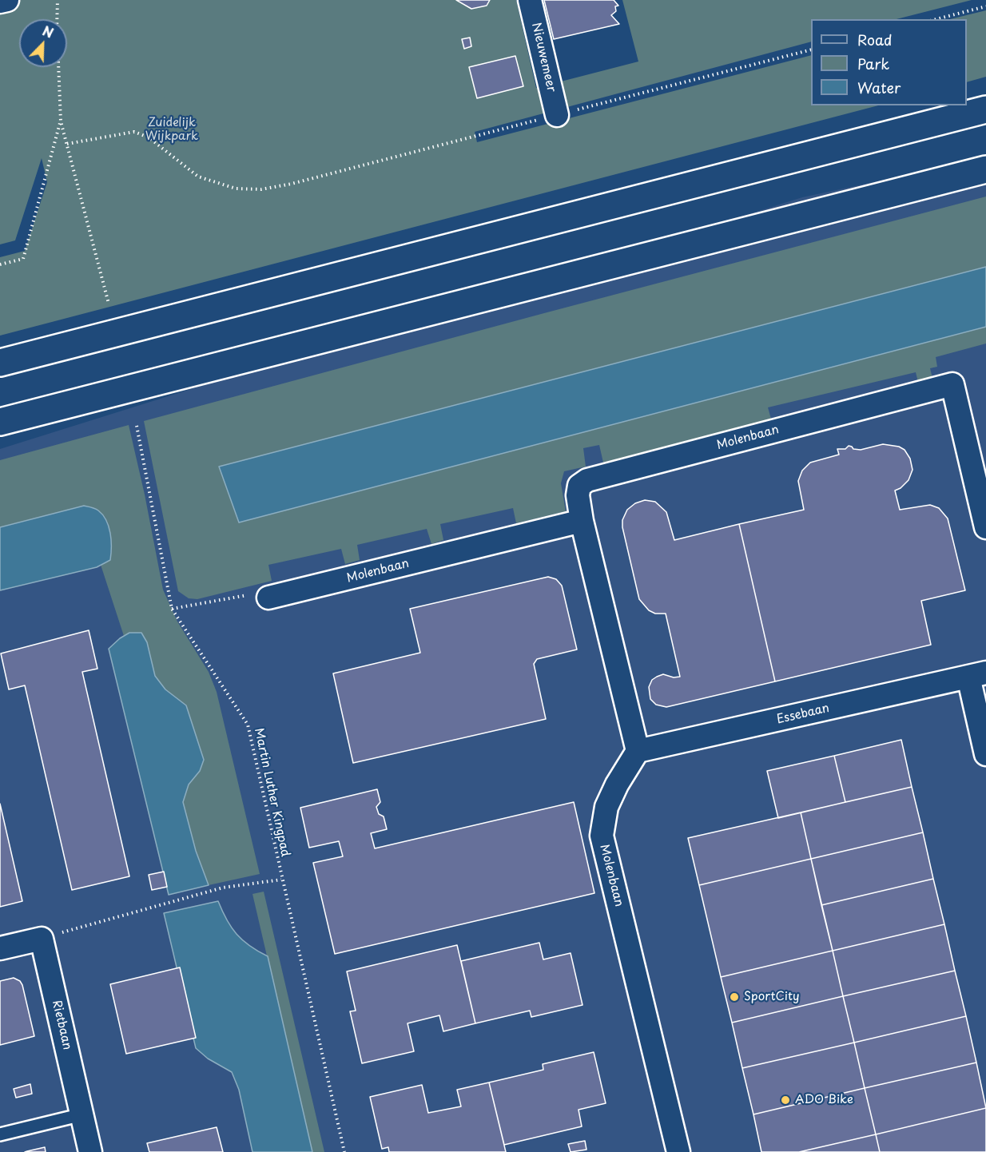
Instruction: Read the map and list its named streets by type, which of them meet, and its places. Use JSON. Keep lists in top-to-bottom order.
{
  "streets": {
    "street": [
      "Nieuwemeer",
      "Molenbaan",
      "Essebaan",
      "Rietbaan"
    ],
    "path": ["Martin Luther Kingpad"]
  },
  "crossings": [
    ["Molenbaan", "Essebaan"]
  ],
  "parks": ["Zuidelijk Wijkpark"],
  "places": ["SportCity", "ADO Bike"],
  "legend": ["Road", "Park", "Water"],
  "north": "top right"
}
